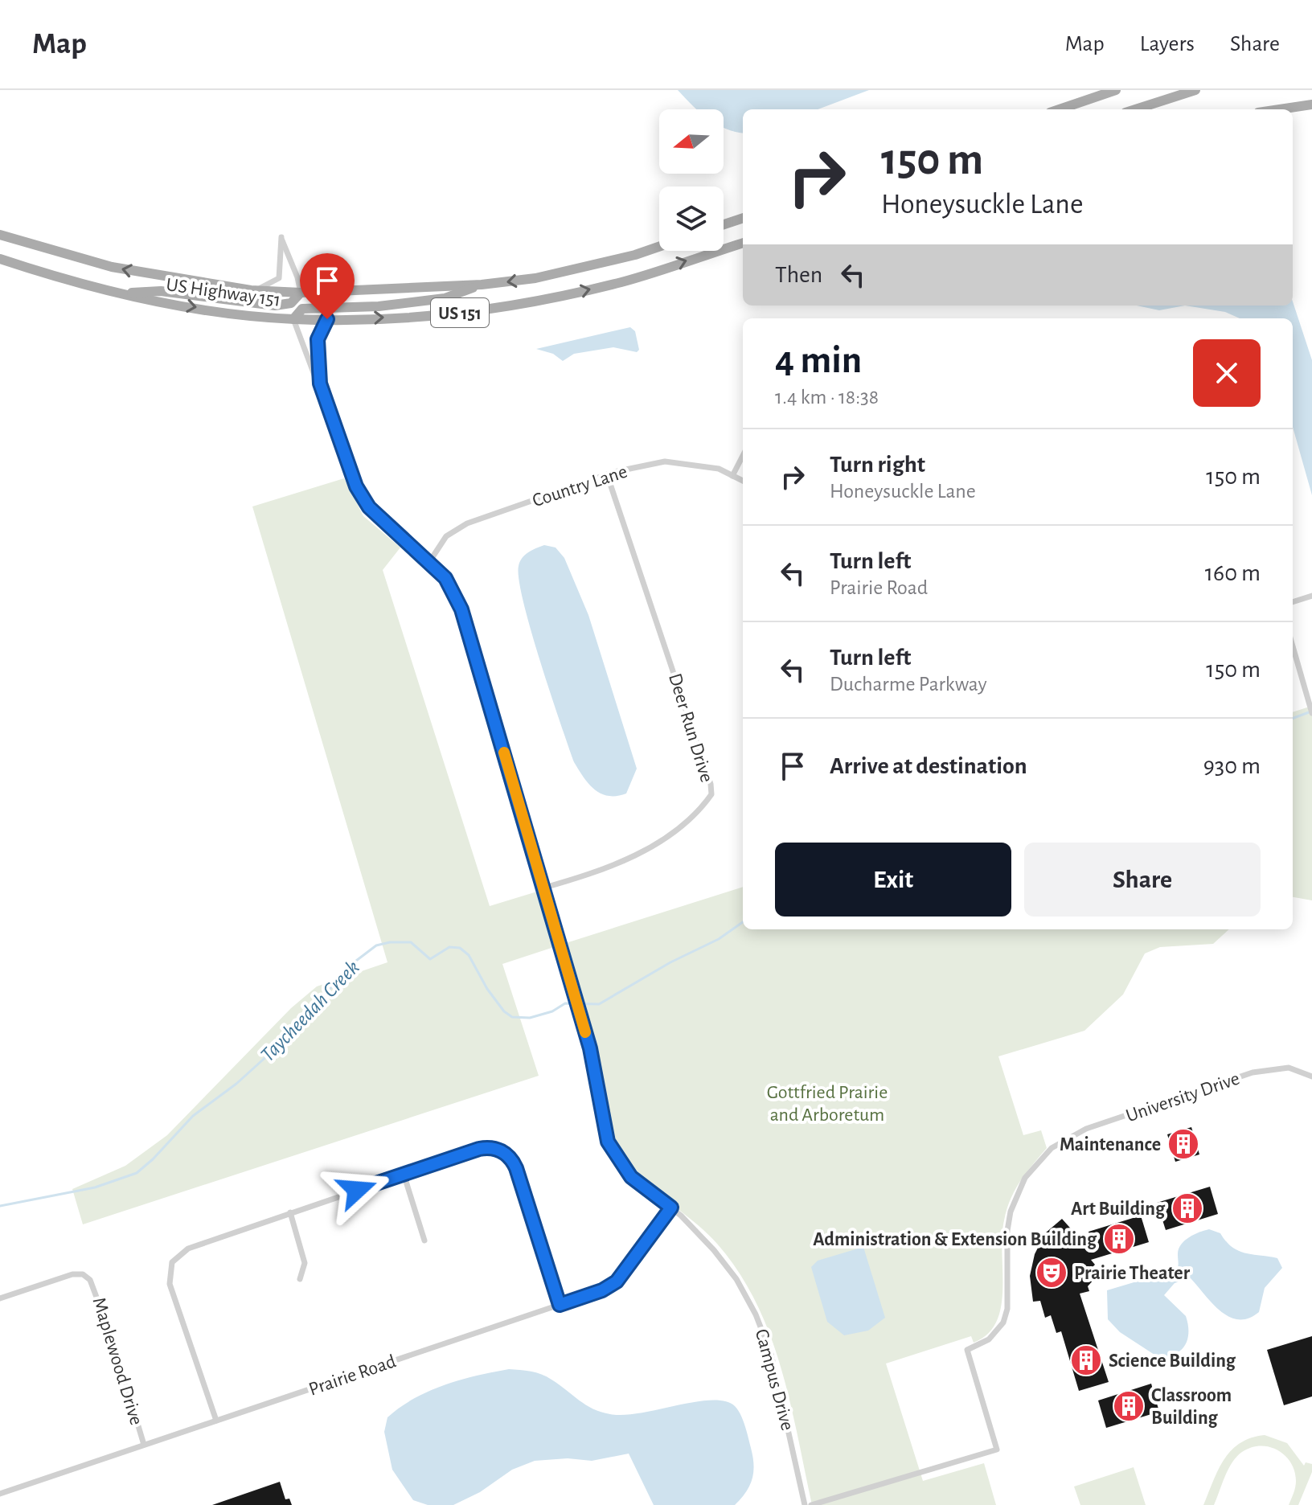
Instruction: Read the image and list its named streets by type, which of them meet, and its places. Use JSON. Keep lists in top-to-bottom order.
{
  "streets": {
    "main road": ["US Highway 151", "US 151"],
    "street": [
      "Country Lane",
      "Deer Run Drive",
      "University Drive",
      "Maplewood Drive",
      "Prairie Road",
      "Campus Drive"
    ]
  },
  "crossings": [
    ["Country Lane", "Deer Run Drive"],
    ["Country Lane", "Campus Drive"],
    ["Deer Run Drive", "Campus Drive"],
    ["Maplewood Drive", "Prairie Road"],
    ["Prairie Road", "Campus Drive"]
  ],
  "water": ["Taycheedah Creek"],
  "parks": ["Gottfried Prairie and Arboretum"],
  "places": {
    "building": [
      "Maintenance",
      "Art Building",
      "Administration & Extension Building",
      "Science Building",
      "Classroom Building"
    ],
    "theatre": ["Prairie Theater"]
  },
  "north": "left",
  "page": {
    "header": "Map",
    "nav": ["Map", "Layers", "Share"],
    "turn": ["150 m", "Honeysuckle Lane"],
    "then": "Then",
    "heading": ["4 min", "1.4 km · 18:38"],
    "list": [
      {
        "name": "Turn right",
        "note": "Honeysuckle Lane",
        "value": "150 m"
      },
      {
        "name": "Turn left",
        "note": "Prairie Road",
        "value": "160 m"
      },
      {
        "name": "Turn left",
        "note": "Ducharme Parkway",
        "value": "150 m"
      },
      {
        "name": "Arrive at destination",
        "value": "930 m"
      }
    ],
    "buttons": ["Exit", "Share"]
  }
}
